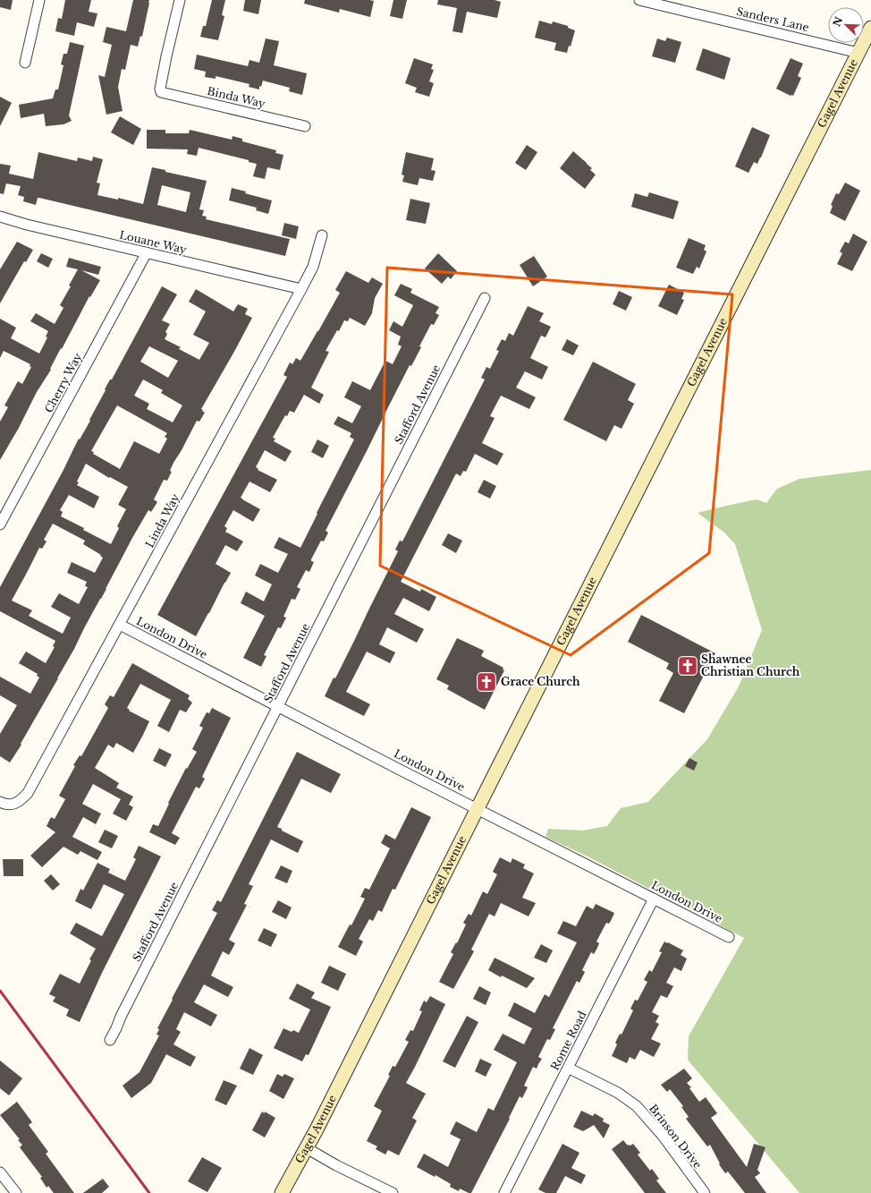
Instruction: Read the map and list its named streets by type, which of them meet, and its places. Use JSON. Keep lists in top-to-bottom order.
{
  "streets": {
    "street": [
      "Sanders Lane",
      "Gagel Avenue",
      "Binda Way",
      "Louane Way",
      "Cherry Way",
      "Stafford Avenue",
      "Linda Way",
      "London Drive",
      "Rome Road",
      "Brinson Drive"
    ]
  },
  "crossings": [
    ["Sanders Lane", "Gagel Avenue"],
    ["Gagel Avenue", "London Drive"],
    ["Louane Way", "Cherry Way"],
    ["Louane Way", "Linda Way"],
    ["Stafford Avenue", "London Drive"],
    ["Linda Way", "London Drive"],
    ["London Drive", "Rome Road"],
    ["Rome Road", "Brinson Drive"]
  ],
  "places": {
    "church": ["Shawnee Christian Church", "Grace Church"]
  },
  "north": "top left"
}
